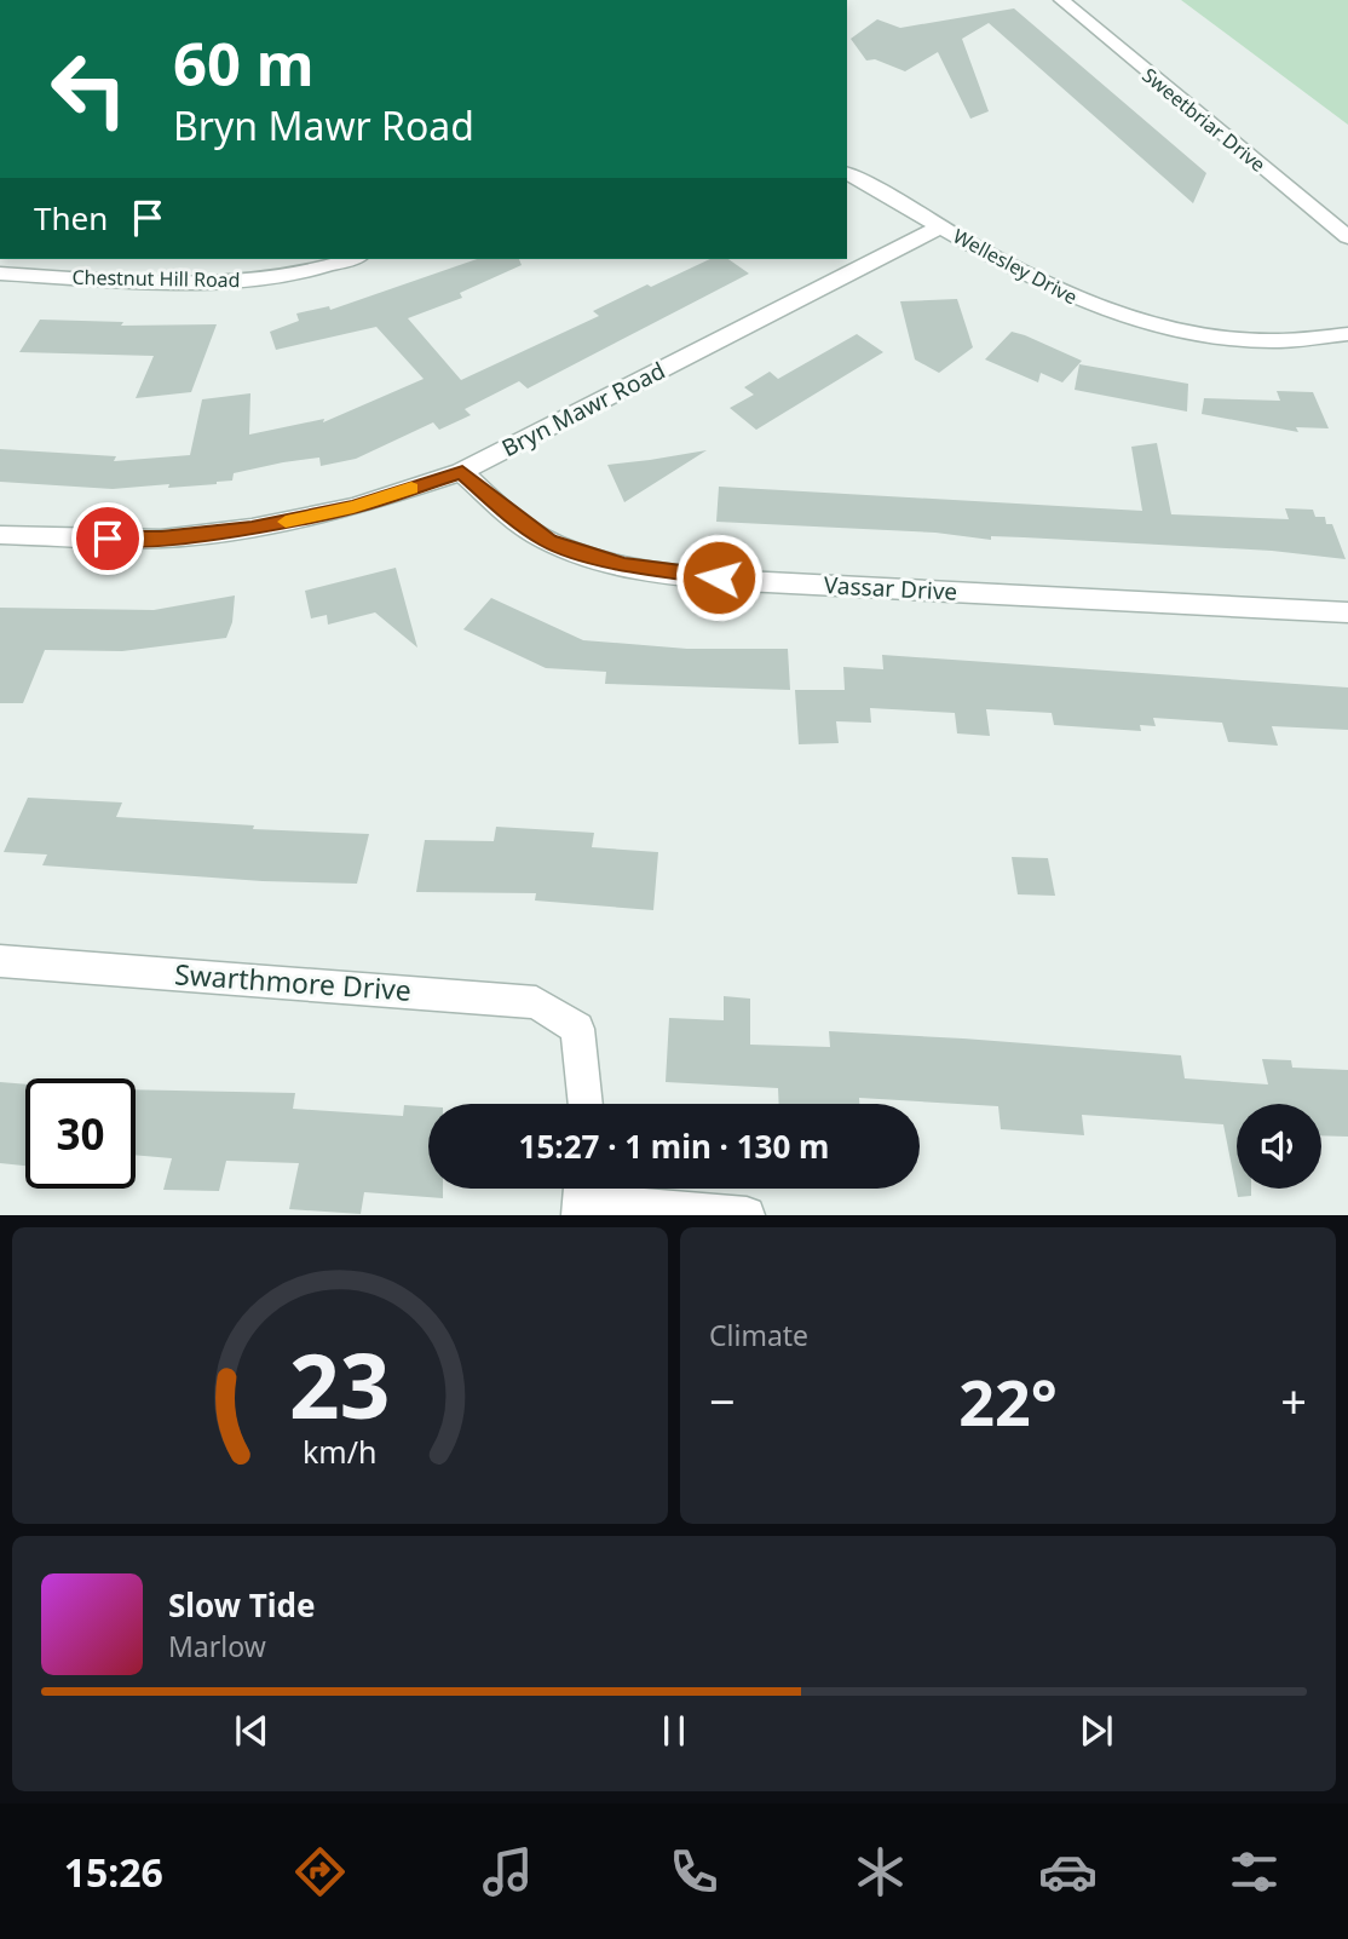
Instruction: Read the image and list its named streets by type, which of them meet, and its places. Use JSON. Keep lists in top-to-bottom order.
{
  "streets": {
    "street": [
      "Sweetbriar Drive",
      "Wellesley Drive",
      "Chestnut Hill Road",
      "Bryn Mawr Road",
      "Vassar Drive",
      "Swarthmore Drive"
    ]
  },
  "crossings": [
    ["Wellesley Drive", "Bryn Mawr Road"],
    ["Bryn Mawr Road", "Vassar Drive"]
  ],
  "page": {
    "turn": ["60 m", "Bryn Mawr Road"],
    "then": "Then",
    "limit": "30",
    "trip": "15:27 · 1 min · 130 m",
    "tile": "Climate",
    "heat": ["−", "22°", "+"],
    "song": ["Slow Tide", "Marlow"],
    "tabs": "15:26",
    "gauge": ["23", "km/h"]
  }
}
